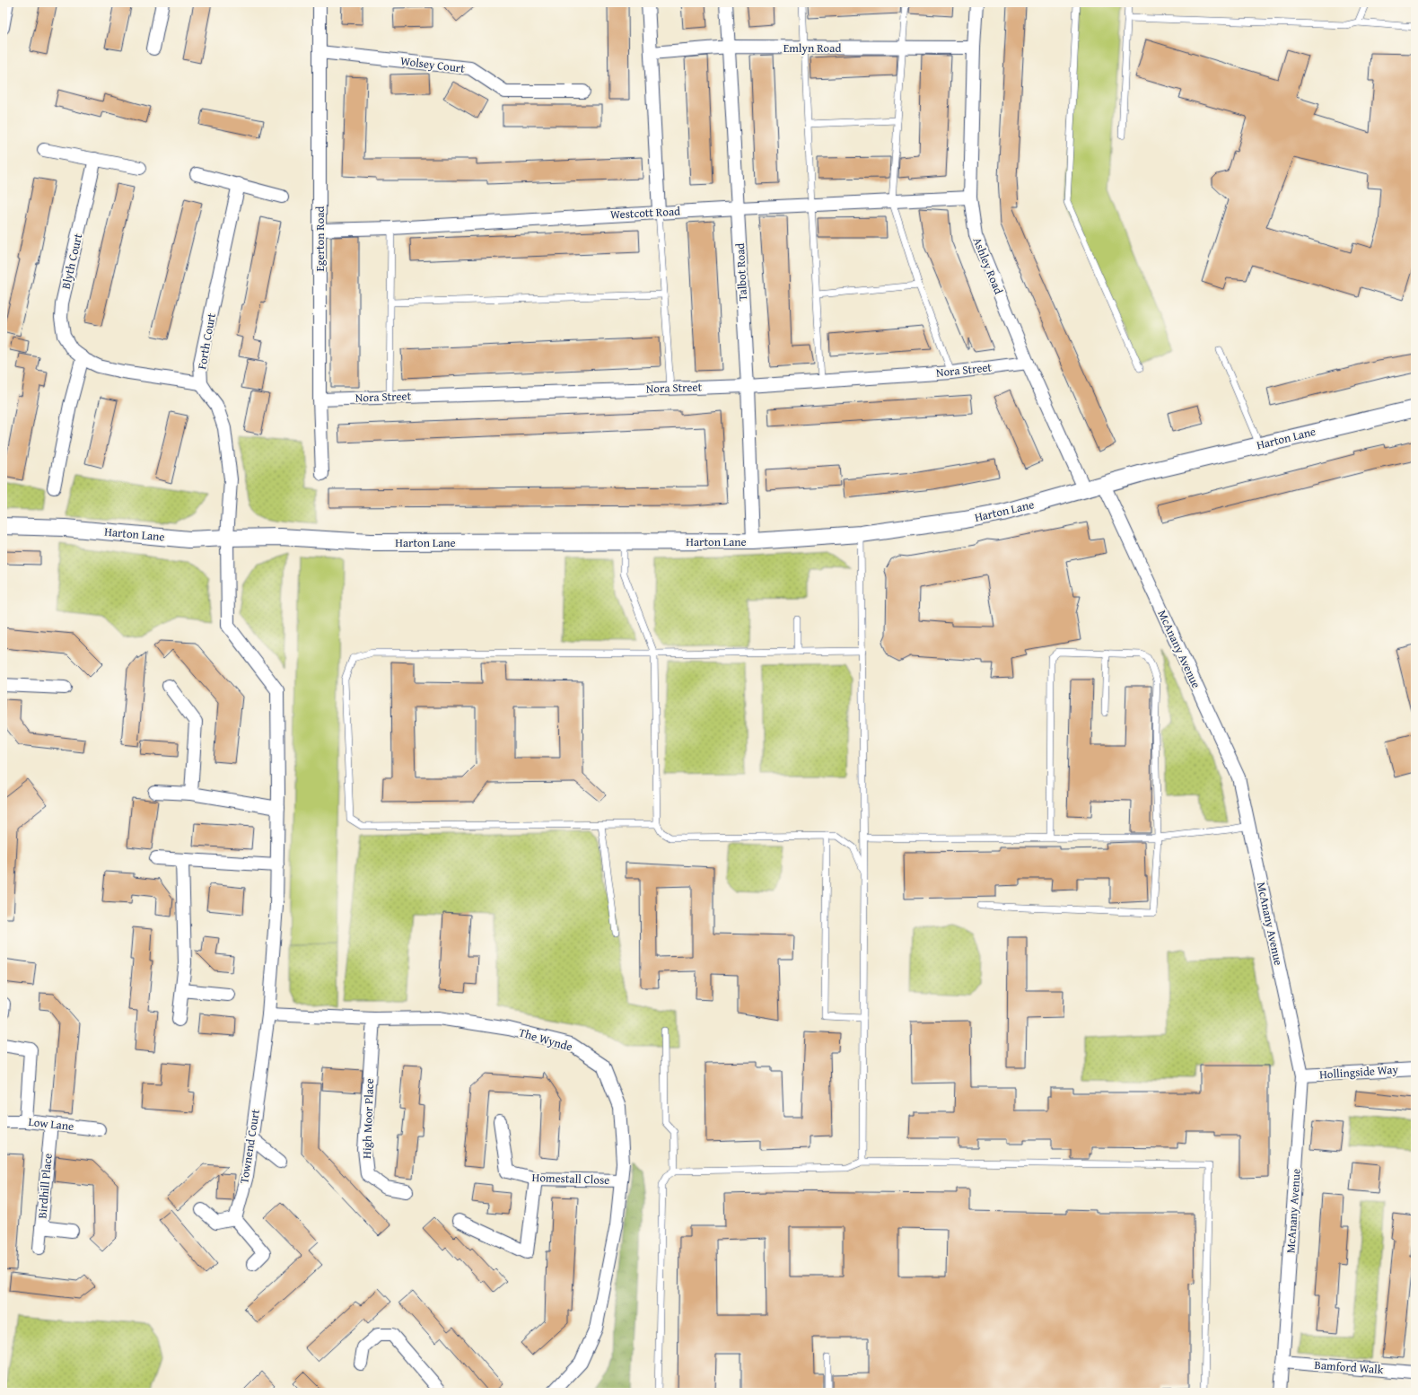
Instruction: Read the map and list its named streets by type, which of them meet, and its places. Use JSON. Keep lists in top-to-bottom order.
{
  "streets": {
    "street": [
      "Emlyn Road",
      "Wolsey Court",
      "Westcott Road",
      "Egerton Road",
      "Blyth Court",
      "Ashley Road",
      "Talbot Road",
      "Forth Court",
      "Nora Street",
      "Harton Lane",
      "McAnany Avenue",
      "The Wynde",
      "Hollingside Way",
      "High Moor Place",
      "Low Lane",
      "Townend Court",
      "Homestall Close",
      "Birdhill Place",
      "Bamford Walk"
    ]
  },
  "crossings": [
    ["Emlyn Road", "Ashley Road"],
    ["Emlyn Road", "Talbot Road"],
    ["Wolsey Court", "Egerton Road"],
    ["Westcott Road", "Egerton Road"],
    ["Westcott Road", "Ashley Road"],
    ["Westcott Road", "Talbot Road"],
    ["Egerton Road", "Nora Street"],
    ["Blyth Court", "Forth Court"],
    ["Ashley Road", "Nora Street"],
    ["Ashley Road", "Harton Lane"],
    ["Talbot Road", "Nora Street"],
    ["Talbot Road", "Harton Lane"],
    ["Forth Court", "Harton Lane"],
    ["Forth Court", "Townend Court"],
    ["Harton Lane", "McAnany Avenue"],
    ["McAnany Avenue", "Hollingside Way"],
    ["McAnany Avenue", "Bamford Walk"],
    ["The Wynde", "High Moor Place"],
    ["The Wynde", "Townend Court"],
    ["The Wynde", "Homestall Close"],
    ["Low Lane", "Birdhill Place"]
  ]
}
